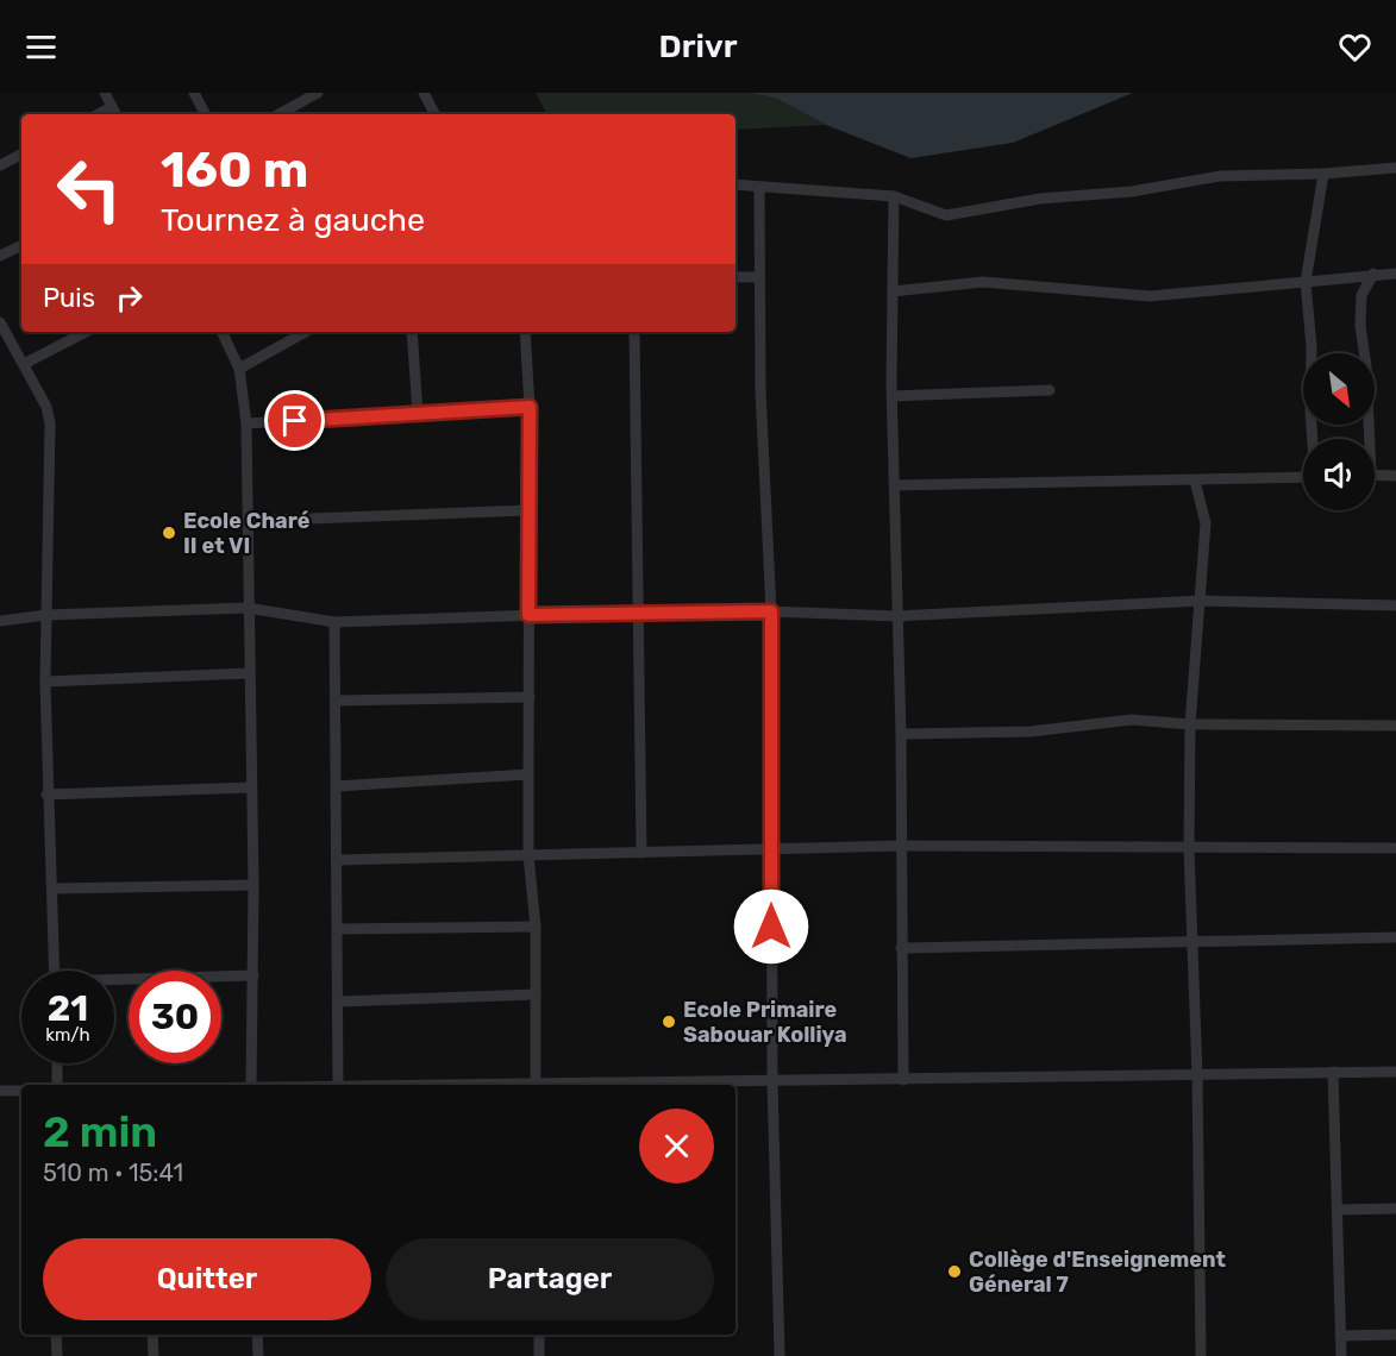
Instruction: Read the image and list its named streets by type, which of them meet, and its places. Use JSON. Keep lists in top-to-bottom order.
{
  "places": ["Ecole Charé II et VI", "Ecole Primaire Sabouar Kolliya", "Collège d'Enseignement Géneral 7"],
  "north": "bottom right",
  "page": {
    "header": "Drivr",
    "turn": ["160 m", "Tournez à gauche"],
    "then": "Puis",
    "speed": "21 km/h",
    "limit": "30",
    "heading": ["2 min", "510 m · 15:41"],
    "buttons": ["Quitter", "Partager"]
  }
}
